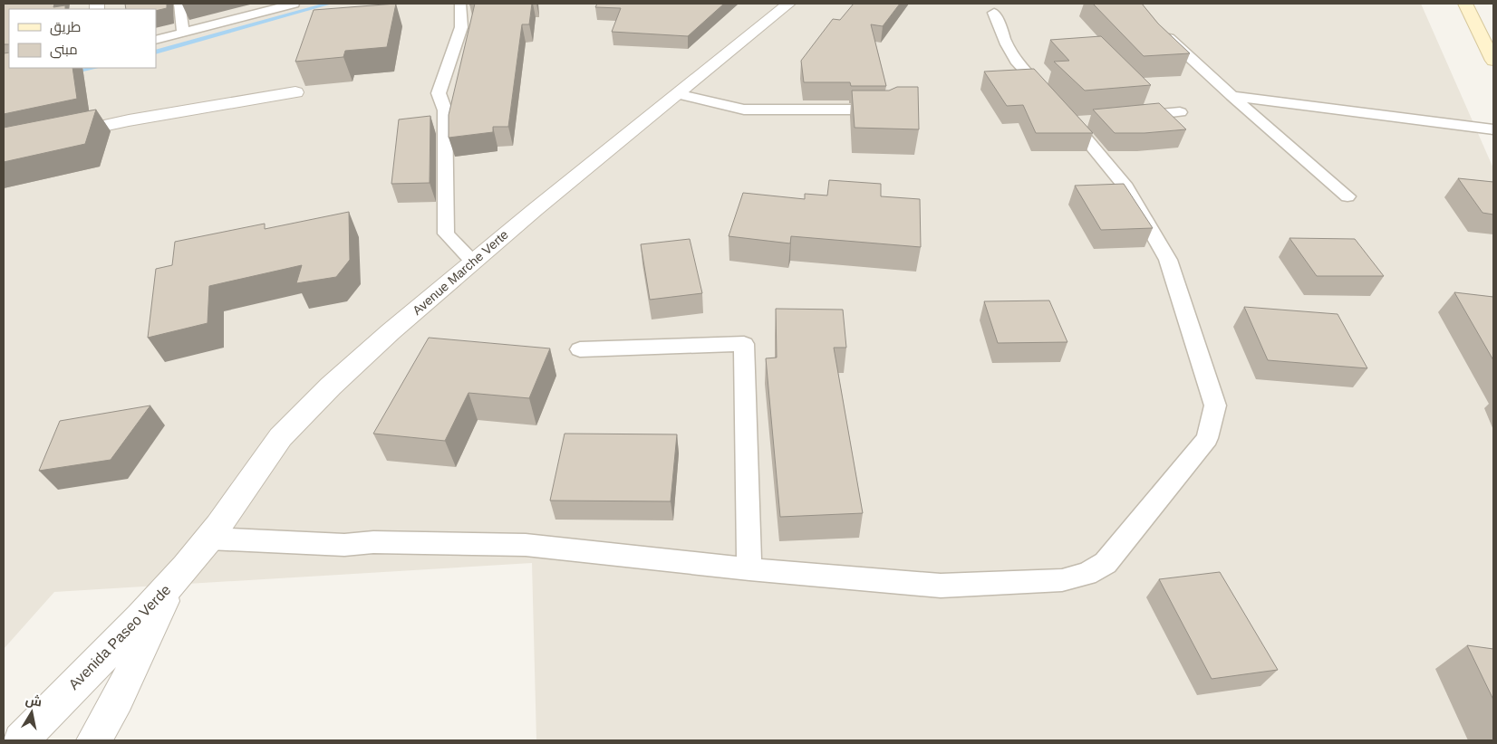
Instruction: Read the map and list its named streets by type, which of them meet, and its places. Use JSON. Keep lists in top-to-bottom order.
{
  "streets": {
    "street": ["Avenue Marche Verte", "Avenida Paseo Verde"]
  },
  "crossings": [
    ["Avenue Marche Verte", "Avenida Paseo Verde"]
  ],
  "legend": ["طريق", "مبنى"],
  "north": "top"
}
